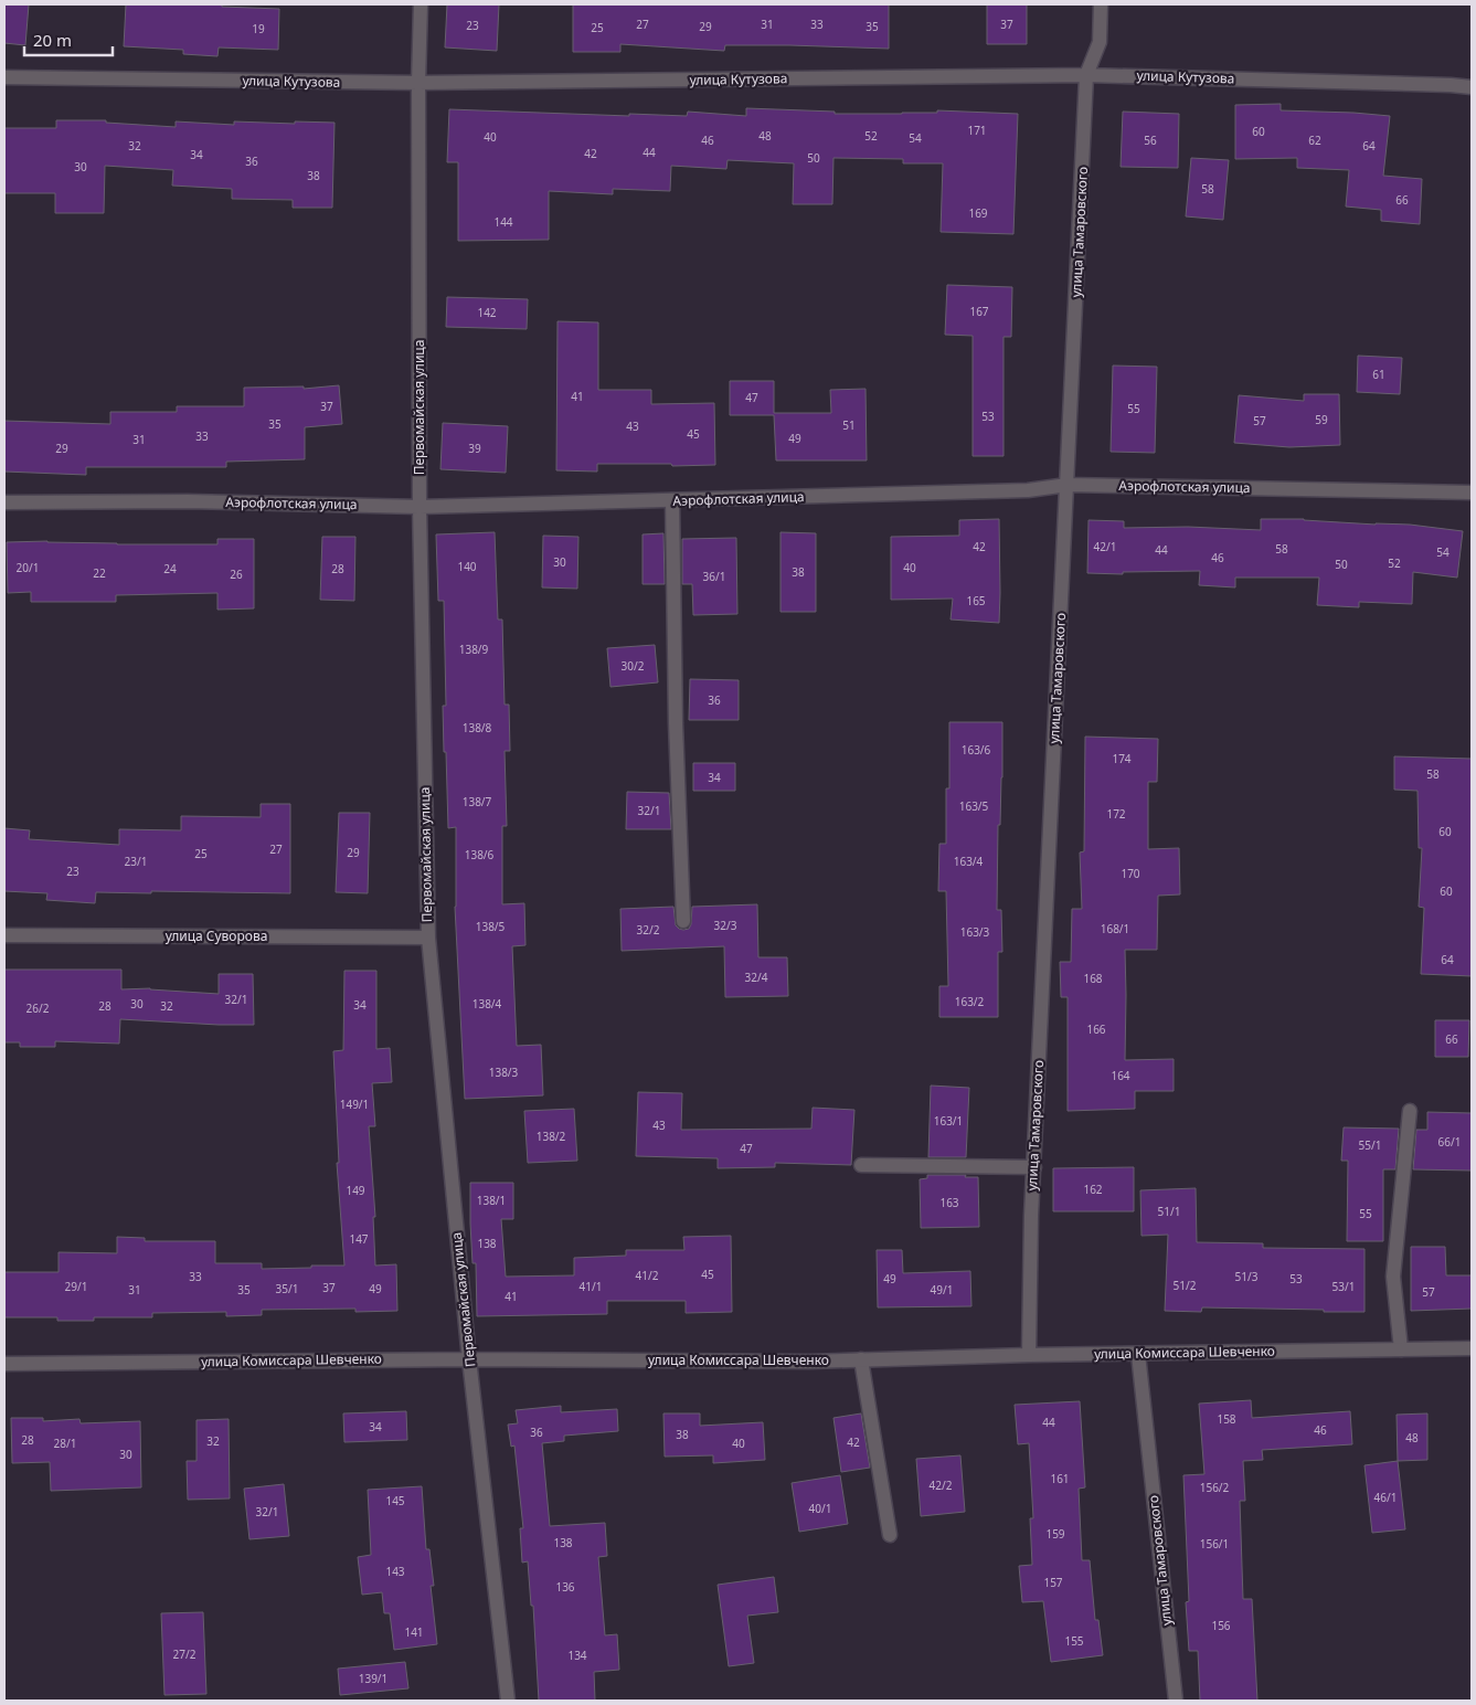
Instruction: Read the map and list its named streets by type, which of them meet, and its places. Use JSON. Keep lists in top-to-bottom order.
{
  "streets": {
    "street": [
      "улица Кутузова",
      "улица Тамаровского",
      "Первомайская улица",
      "Аэрофлотская улица",
      "улица Суворова",
      "улица Комиссара Шевченко"
    ]
  },
  "crossings": [
    ["улица Кутузова", "улица Тамаровского"],
    ["улица Кутузова", "Первомайская улица"],
    ["улица Тамаровского", "Аэрофлотская улица"],
    ["улица Тамаровского", "улица Комиссара Шевченко"],
    ["Первомайская улица", "Аэрофлотская улица"],
    ["Первомайская улица", "улица Суворова"],
    ["Первомайская улица", "улица Комиссара Шевченко"]
  ],
  "house_numbers": [
    "27",
    "31",
    "33",
    "37",
    "23",
    "29",
    "35",
    "25",
    "19",
    "171",
    "60",
    "48",
    "52",
    "40",
    "54",
    "46",
    "56",
    "62",
    "32",
    "64",
    "44",
    "42",
    "34",
    "50",
    "36",
    "30",
    "38",
    "58",
    "66",
    "169",
    "144",
    "167",
    "142",
    "61",
    "41",
    "47",
    "37",
    "55",
    "53",
    "59",
    "57",
    "35",
    "51",
    "43",
    "45",
    "33",
    "49",
    "31",
    "29",
    "39",
    "42",
    "42/1",
    "58",
    "44",
    "54",
    "46",
    "30",
    "52",
    "50",
    "140",
    "20/1",
    "40",
    "24",
    "28",
    "38",
    "22",
    "26",
    "36/1",
    "165",
    "138/9",
    "30/2",
    "36",
    "138/8",
    "163/6",
    "174",
    "58",
    "34",
    "138/7",
    "163/5",
    "32/1",
    "172",
    "60",
    "27",
    "29",
    "25",
    "138/6",
    "23/1",
    "163/4",
    "23",
    "170",
    "60",
    "32/3",
    "138/5",
    "168/1",
    "32/2",
    "163/3",
    "64",
    "32/4",
    "168",
    "32/1",
    "163/2",
    "30",
    "138/4",
    "34",
    "28",
    "32",
    "26/2",
    "166",
    "66",
    "138/3",
    "164",
    "149/1",
    "163/1",
    "43",
    "138/2",
    "66/1",
    "55/1",
    "47",
    "162",
    "149",
    "138/1",
    "163",
    "51/1",
    "55",
    "147",
    "138",
    "45",
    "41/2",
    "33",
    "51/3",
    "49",
    "53",
    "51/2",
    "29/1",
    "41/1",
    "53/1",
    "37",
    "35/1",
    "49",
    "31",
    "35",
    "49/1",
    "57",
    "41",
    "158",
    "44",
    "34",
    "46",
    "36",
    "38",
    "48",
    "28",
    "32",
    "42",
    "28/1",
    "40",
    "30",
    "161",
    "42/2",
    "156/2",
    "46/1",
    "145",
    "40/1",
    "32/1",
    "159",
    "138",
    "156/1",
    "143",
    "157",
    "136",
    "156",
    "141",
    "155",
    "27/2",
    "134",
    "139/1"
  ],
  "scale_bar": "20 m"
}
